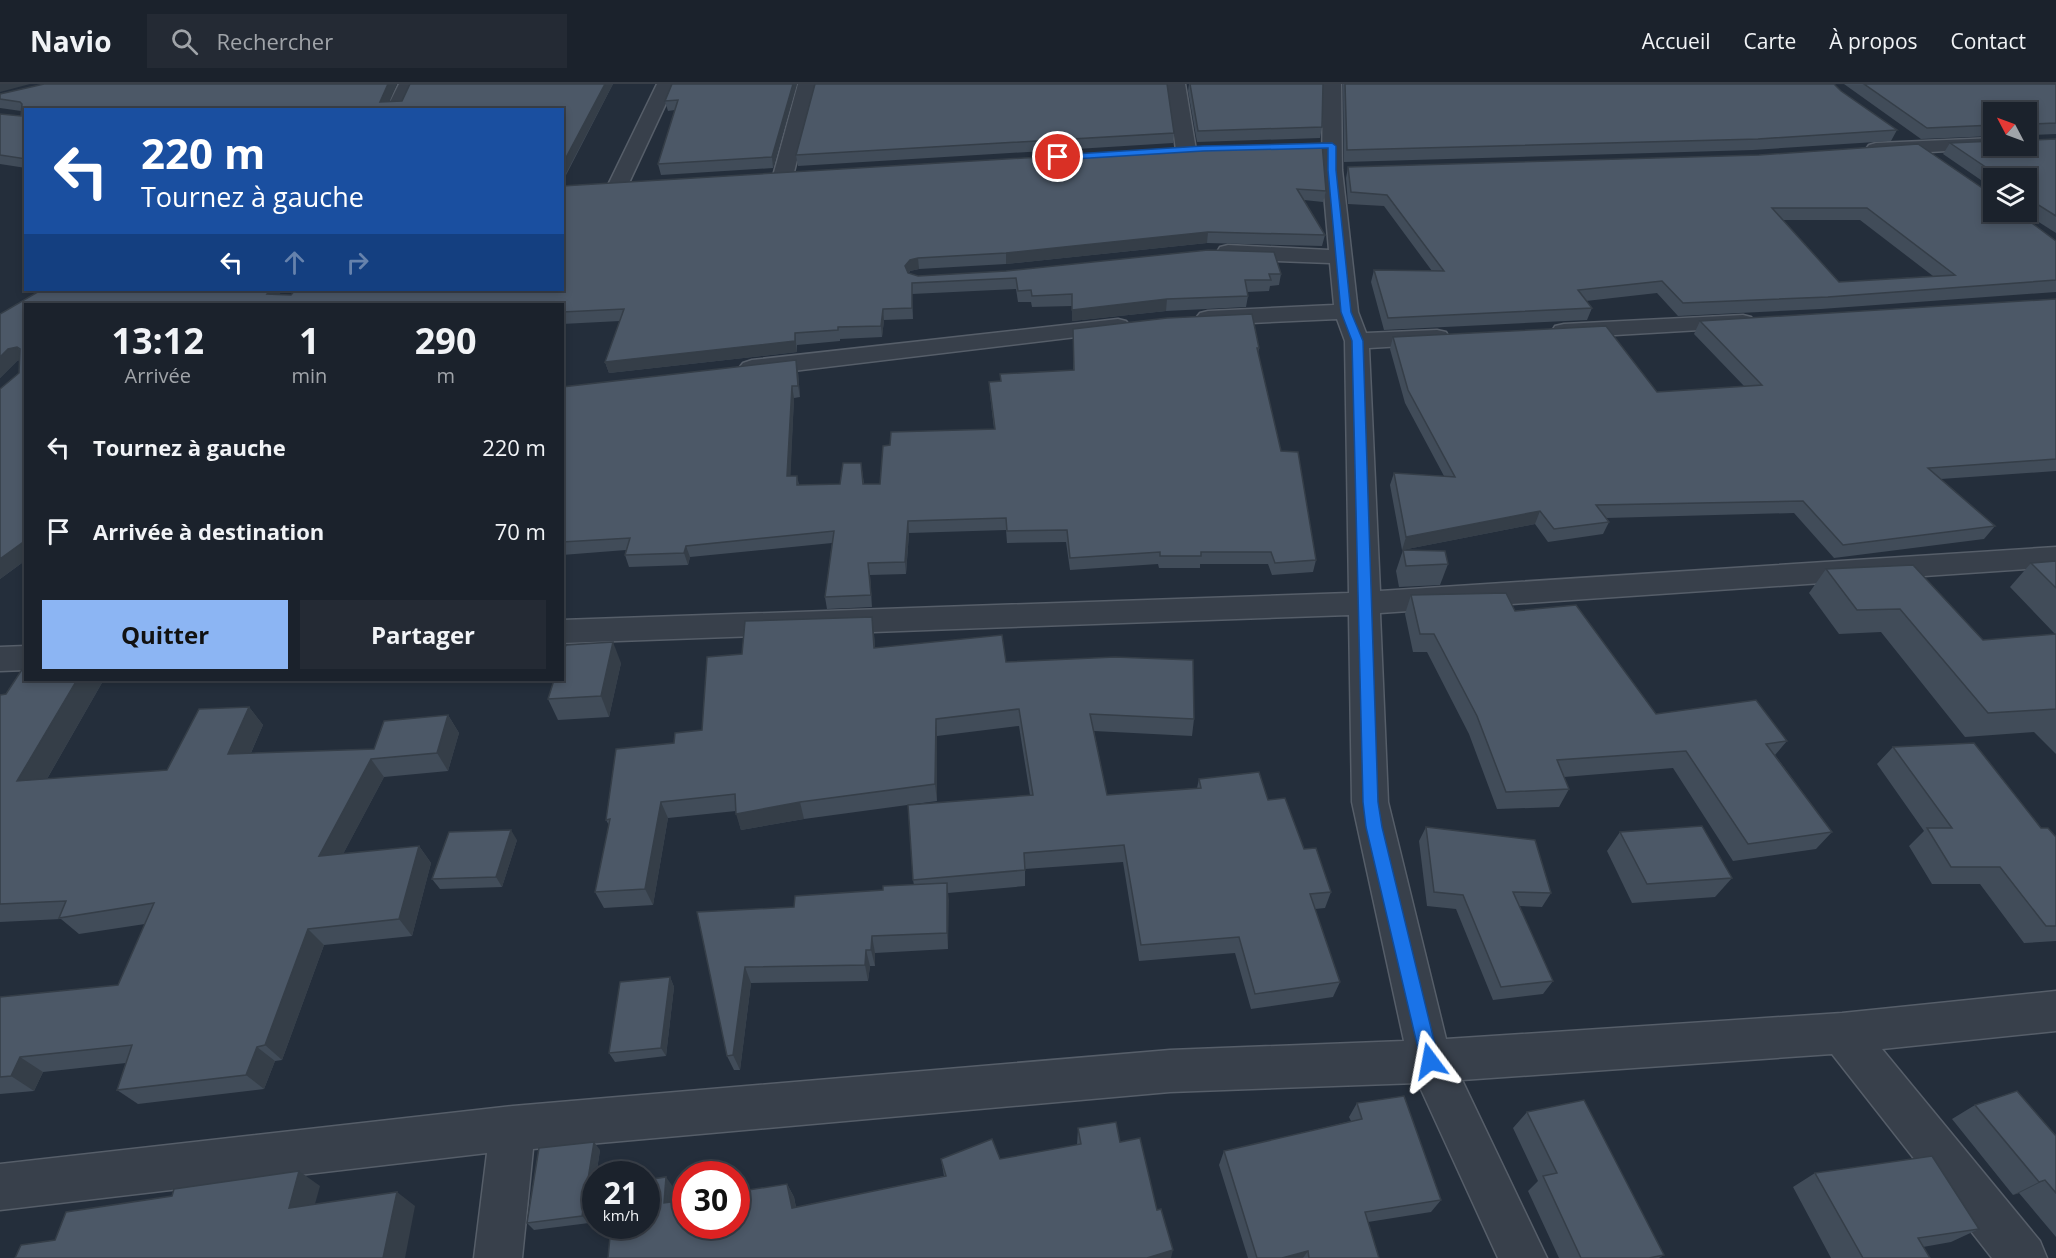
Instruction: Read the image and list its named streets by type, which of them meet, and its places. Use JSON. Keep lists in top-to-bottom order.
{
  "north": "top left",
  "page": {
    "header": "Navio",
    "search": "Rechercher",
    "nav": [
      "Accueil",
      "Carte",
      "À propos",
      "Contact"
    ],
    "turn": ["220 m", "Tournez à gauche"],
    "eta": [
      "13:12",
      "Arrivée",
      "1",
      "min",
      "290",
      "m"
    ],
    "list": [
      {
        "name": "Tournez à gauche",
        "value": "220 m"
      },
      {
        "name": "Arrivée à destination",
        "value": "70 m"
      }
    ],
    "buttons": ["Quitter", "Partager"],
    "speed": "21 km/h",
    "limit": "30"
  }
}
